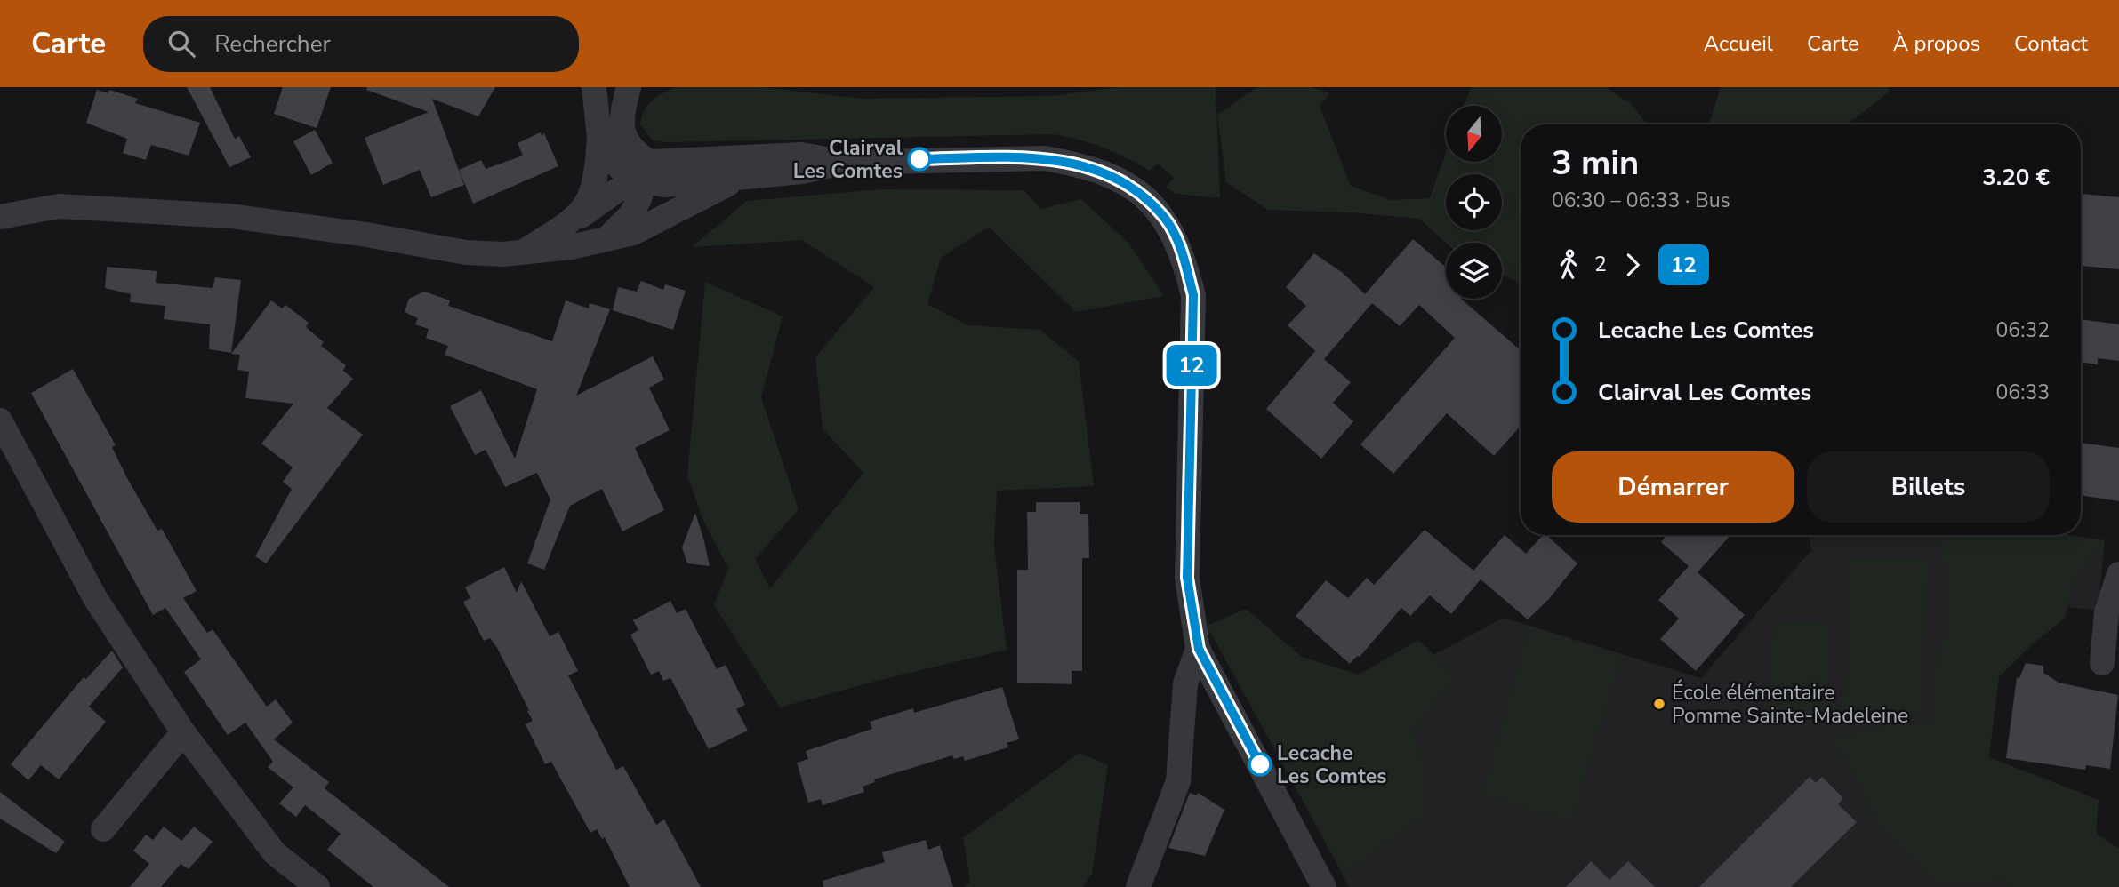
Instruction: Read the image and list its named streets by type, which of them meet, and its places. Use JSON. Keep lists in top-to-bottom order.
{
  "places": ["Clairval Les Comtes", "École élémentaire Pomme Sainte-Madeleine", "Lecache Les Comtes"],
  "lines": ["bus line 12"],
  "north": "bottom",
  "page": {
    "header": "Carte",
    "search": "Rechercher",
    "nav": [
      "Accueil",
      "Carte",
      "À propos",
      "Contact"
    ],
    "on_map": "12",
    "heading": ["3 min", "06:30 – 06:33 · Bus", "3.20 €"],
    "legs": ["2", "12"],
    "list": [
      {
        "name": "Lecache Les Comtes",
        "value": "06:32"
      },
      {
        "name": "Clairval Les Comtes",
        "value": "06:33"
      }
    ],
    "buttons": ["Démarrer", "Billets"]
  }
}
